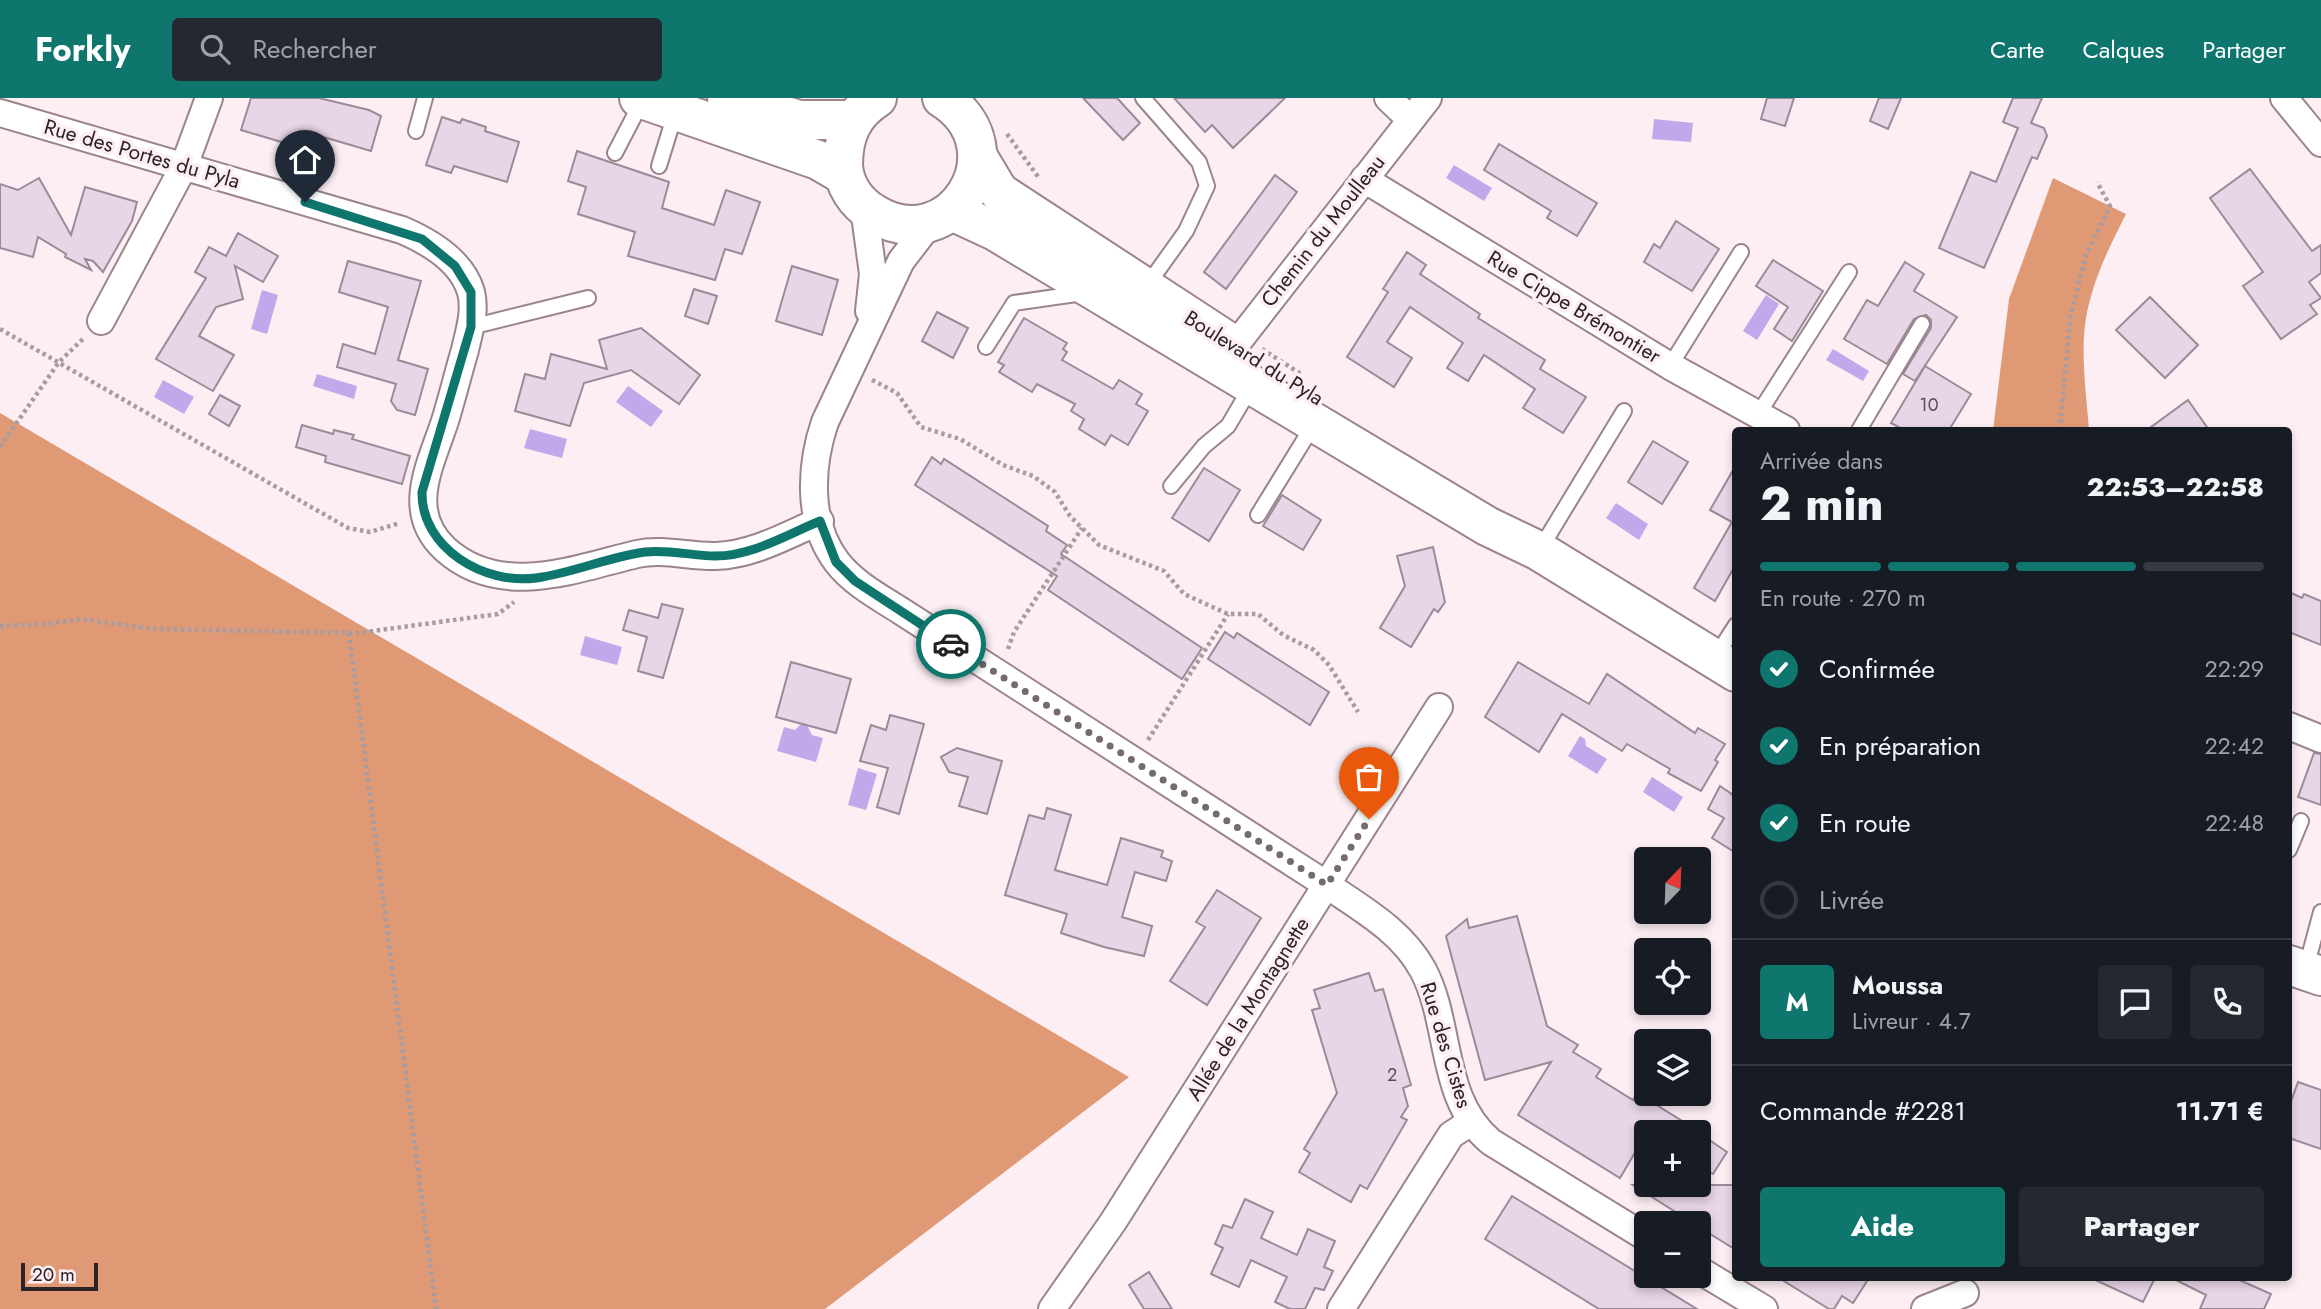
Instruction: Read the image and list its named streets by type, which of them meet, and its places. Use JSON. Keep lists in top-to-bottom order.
{
  "streets": {
    "main road": ["Boulevard du Pyla"],
    "street": [
      "Rue des Portes du Pyla",
      "Chemin du Moulleau",
      "Rue Cippe Brémontier",
      "Allée de la Montagnette",
      "Rue des Cistes"
    ]
  },
  "crossings": [
    ["Chemin du Moulleau", "Rue Cippe Brémontier"],
    ["Chemin du Moulleau", "Boulevard du Pyla"],
    ["Boulevard du Pyla", "Rue des Cistes"],
    ["Allée de la Montagnette", "Rue des Cistes"]
  ],
  "house_numbers": ["10", "2"],
  "scale_bar": "20 m",
  "north": "top right",
  "page": {
    "header": "Forkly",
    "search": "Rechercher",
    "nav": ["Carte", "Calques", "Partager"],
    "heading": ["2 min", "Arrivée dans", "22:53–22:58"],
    "panel": [
      "Moussa",
      "Livreur · 4.7",
      "Commande #2281",
      "11.71 €"
    ],
    "bar": "En route · 270 m",
    "list": [
      ["Confirmée", "22:29"],
      ["En préparation", "22:42"],
      ["En route", "22:48"],
      "Livrée"
    ],
    "map_buttons": ["+", "−"],
    "round": "M",
    "buttons": ["Aide", "Partager"],
    "scale": "20 m"
  }
}
